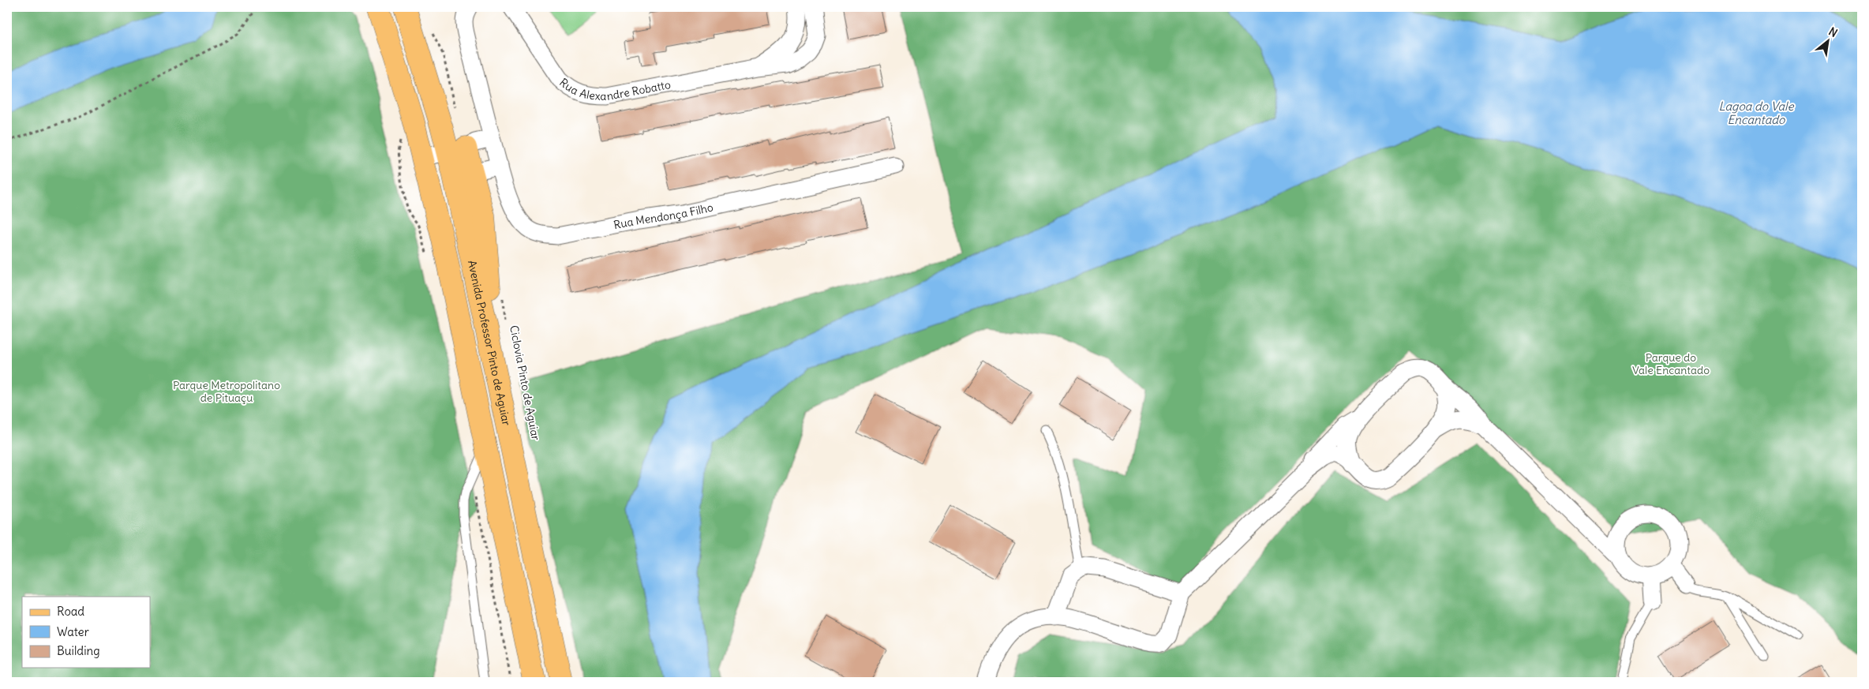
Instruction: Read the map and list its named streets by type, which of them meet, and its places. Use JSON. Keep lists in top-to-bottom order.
{
  "streets": {
    "main road": ["Avenida Professor Pinto de Aguiar"],
    "street": ["Rua Alexandre Robatto", "Rua Mendonça Filho"],
    "path": ["Ciclovia Pinto de Aguiar"]
  },
  "water": ["Lagoa do Vale Encantado"],
  "parks": ["Parque do Vale Encantado", "Parque Metropolitano de Pituaçu"],
  "legend": ["Road", "Water", "Building"],
  "north": "top right"
}
